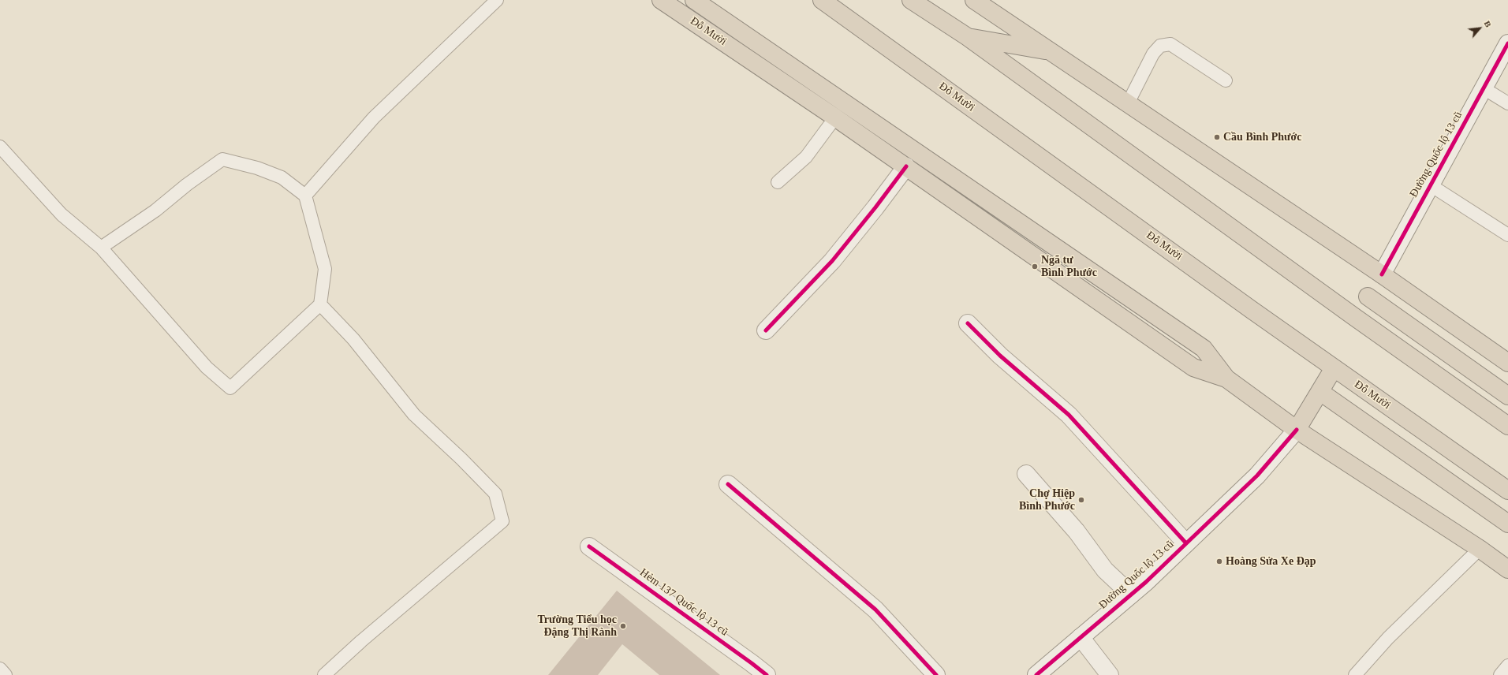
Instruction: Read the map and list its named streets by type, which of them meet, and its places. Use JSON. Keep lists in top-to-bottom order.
{
  "streets": {
    "highway": ["Đỗ Mười", "Đường Quốc lộ 13 cũ"],
    "street": ["Hẻm 137 Quốc lộ 13 cũ"]
  },
  "crossings": [
    ["Đỗ Mười", "Đường Quốc lộ 13 cũ"]
  ],
  "places": [
    "Cầu Bình Phước",
    "Ngã tư Bình Phước",
    "Chợ Hiệp Bình Phước",
    "Hoàng Sửa Xe Đạp",
    "Trường Tiểu học Đặng Thị Rành"
  ],
  "north": "top right"
}
